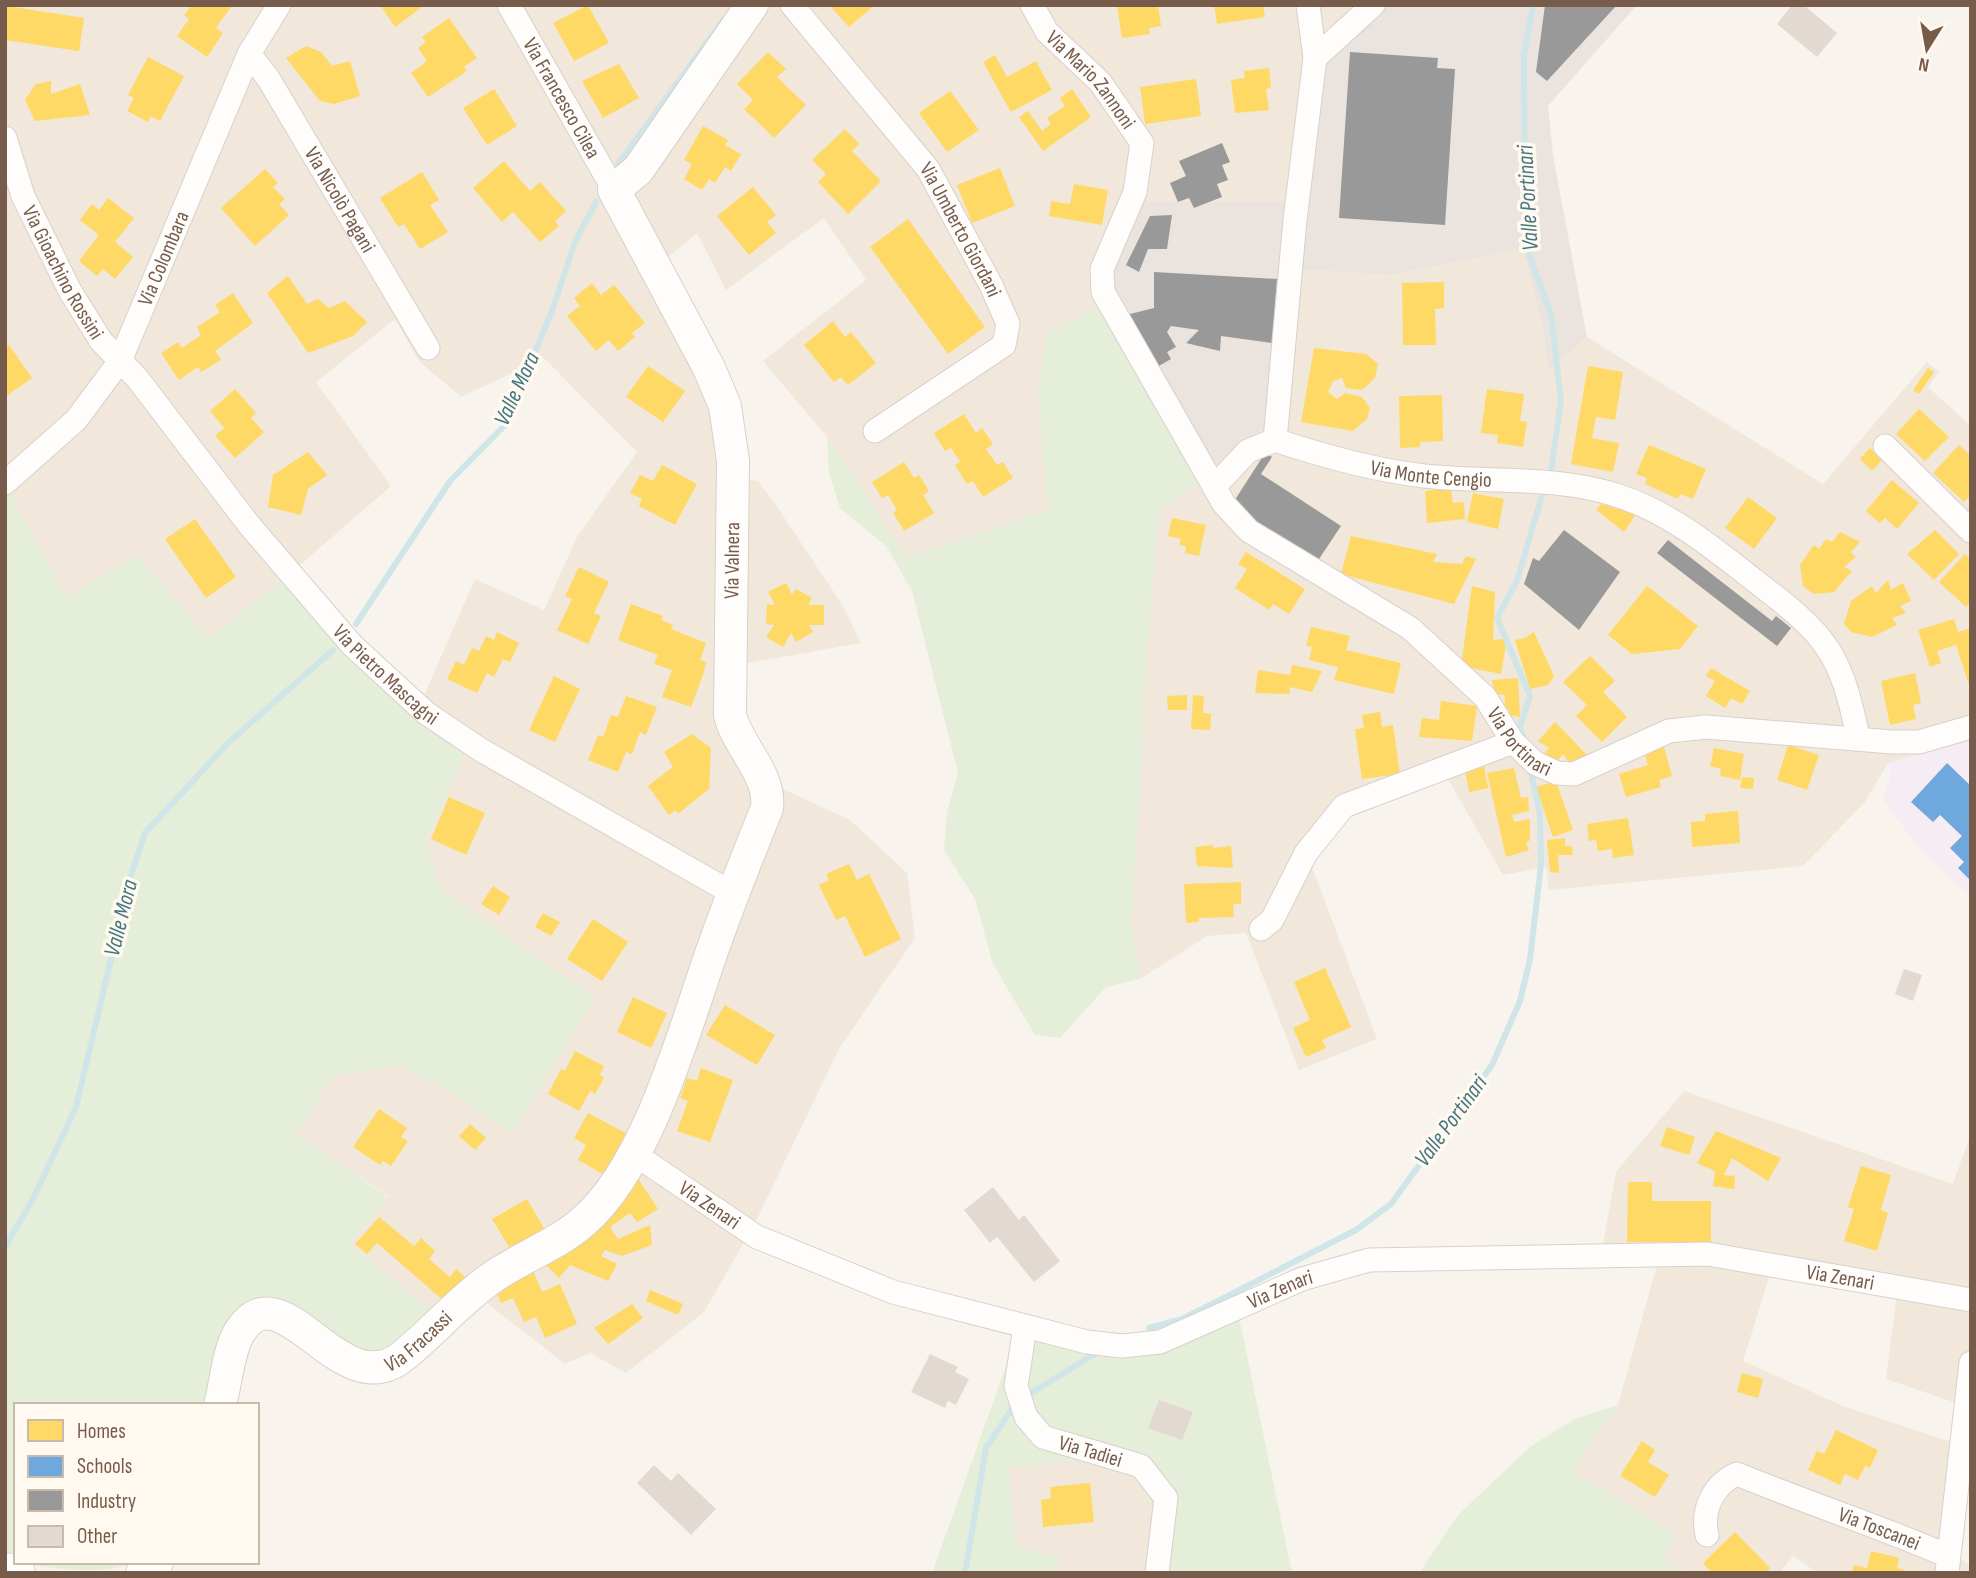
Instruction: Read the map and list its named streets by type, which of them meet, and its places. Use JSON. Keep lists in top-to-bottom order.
{
  "streets": {
    "street": [
      "Via Mario Zannoni",
      "Via Francesco Cilea",
      "Via Nicolò Pagani",
      "Via Umberto Giordani",
      "Via Colombara",
      "Via Gioachino Rossini",
      "Via Monte Cengio",
      "Via Valnera",
      "Via Pietro Mascagni",
      "Via Portinari",
      "Via Zenari",
      "Via Fracassi",
      "Via Tadiei",
      "Via Toscanei"
    ]
  },
  "crossings": [
    ["Via Mario Zannoni", "Via Portinari"],
    ["Via Francesco Cilea", "Via Valnera"],
    ["Via Nicolò Pagani", "Via Colombara"],
    ["Via Colombara", "Via Gioachino Rossini"],
    ["Via Colombara", "Via Pietro Mascagni"],
    ["Via Gioachino Rossini", "Via Pietro Mascagni"],
    ["Via Monte Cengio", "Via Portinari"],
    ["Via Valnera", "Via Pietro Mascagni"],
    ["Via Valnera", "Via Zenari"],
    ["Via Valnera", "Via Fracassi"],
    ["Via Zenari", "Via Fracassi"],
    ["Via Zenari", "Via Tadiei"]
  ],
  "water": ["Valle Portinari", "Valle Mora"],
  "legend": [
    "Homes",
    "Schools",
    "Industry",
    "Other"
  ],
  "north": "bottom"
}
